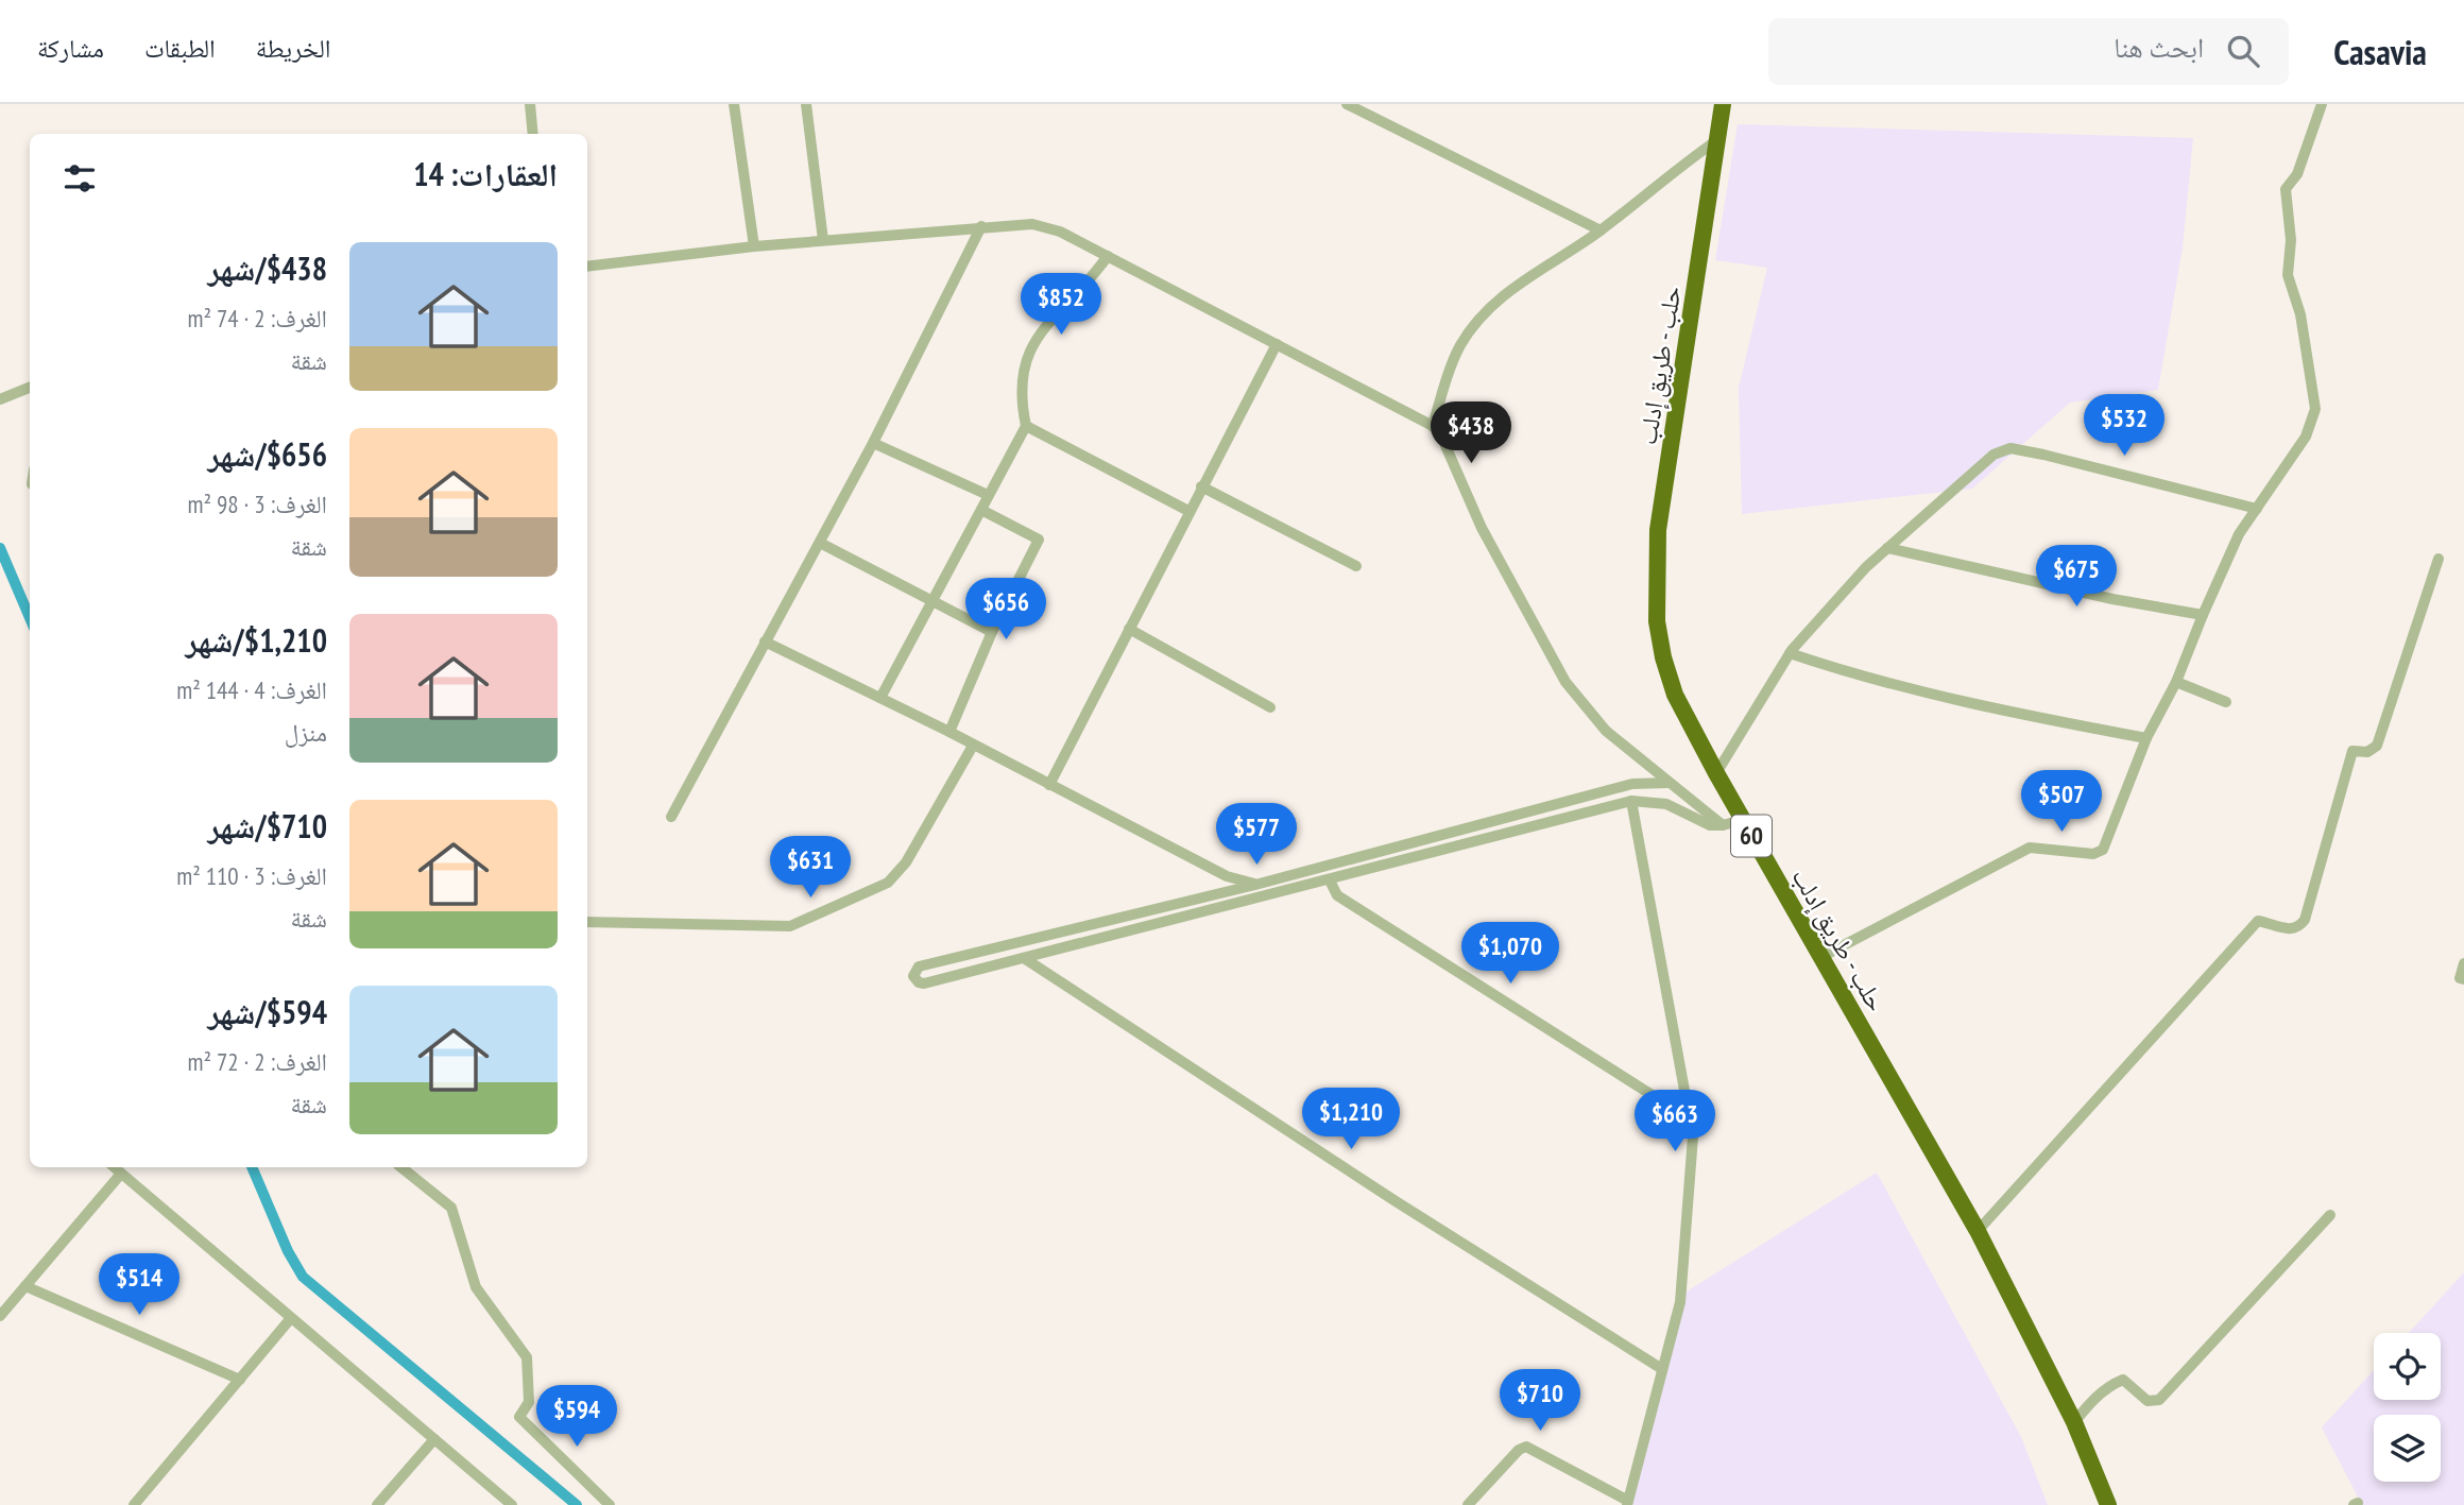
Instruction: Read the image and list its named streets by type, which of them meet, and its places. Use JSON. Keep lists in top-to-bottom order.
{
  "streets": {
    "highway": ["حلب - طريق إدلب", "60"]
  },
  "page": {
    "header": "Casavia",
    "search": "ابحث هنا",
    "nav": ["الخريطة", "الطبقات", "مشاركة"],
    "heading": "العقارات: 14",
    "list": [
      {
        "name": "$438/شهر",
        "note": "الغرف: 2 · 74 m² · شقة"
      },
      {
        "name": "$656/شهر",
        "note": "الغرف: 3 · 98 m² · شقة"
      },
      {
        "name": "$1,210/شهر",
        "note": "الغرف: 4 · 144 m² · منزل"
      },
      {
        "name": "$710/شهر",
        "note": "الغرف: 3 · 110 m² · شقة"
      },
      {
        "name": "$594/شهر",
        "note": "الغرف: 2 · 72 m² · شقة"
      }
    ],
    "price": [
      "$852",
      "$532",
      "$438",
      "$675",
      "$656",
      "$507",
      "$577",
      "$631",
      "$1,070",
      "$1,210",
      "$663",
      "$514",
      "$710",
      "$594"
    ]
  }
}
